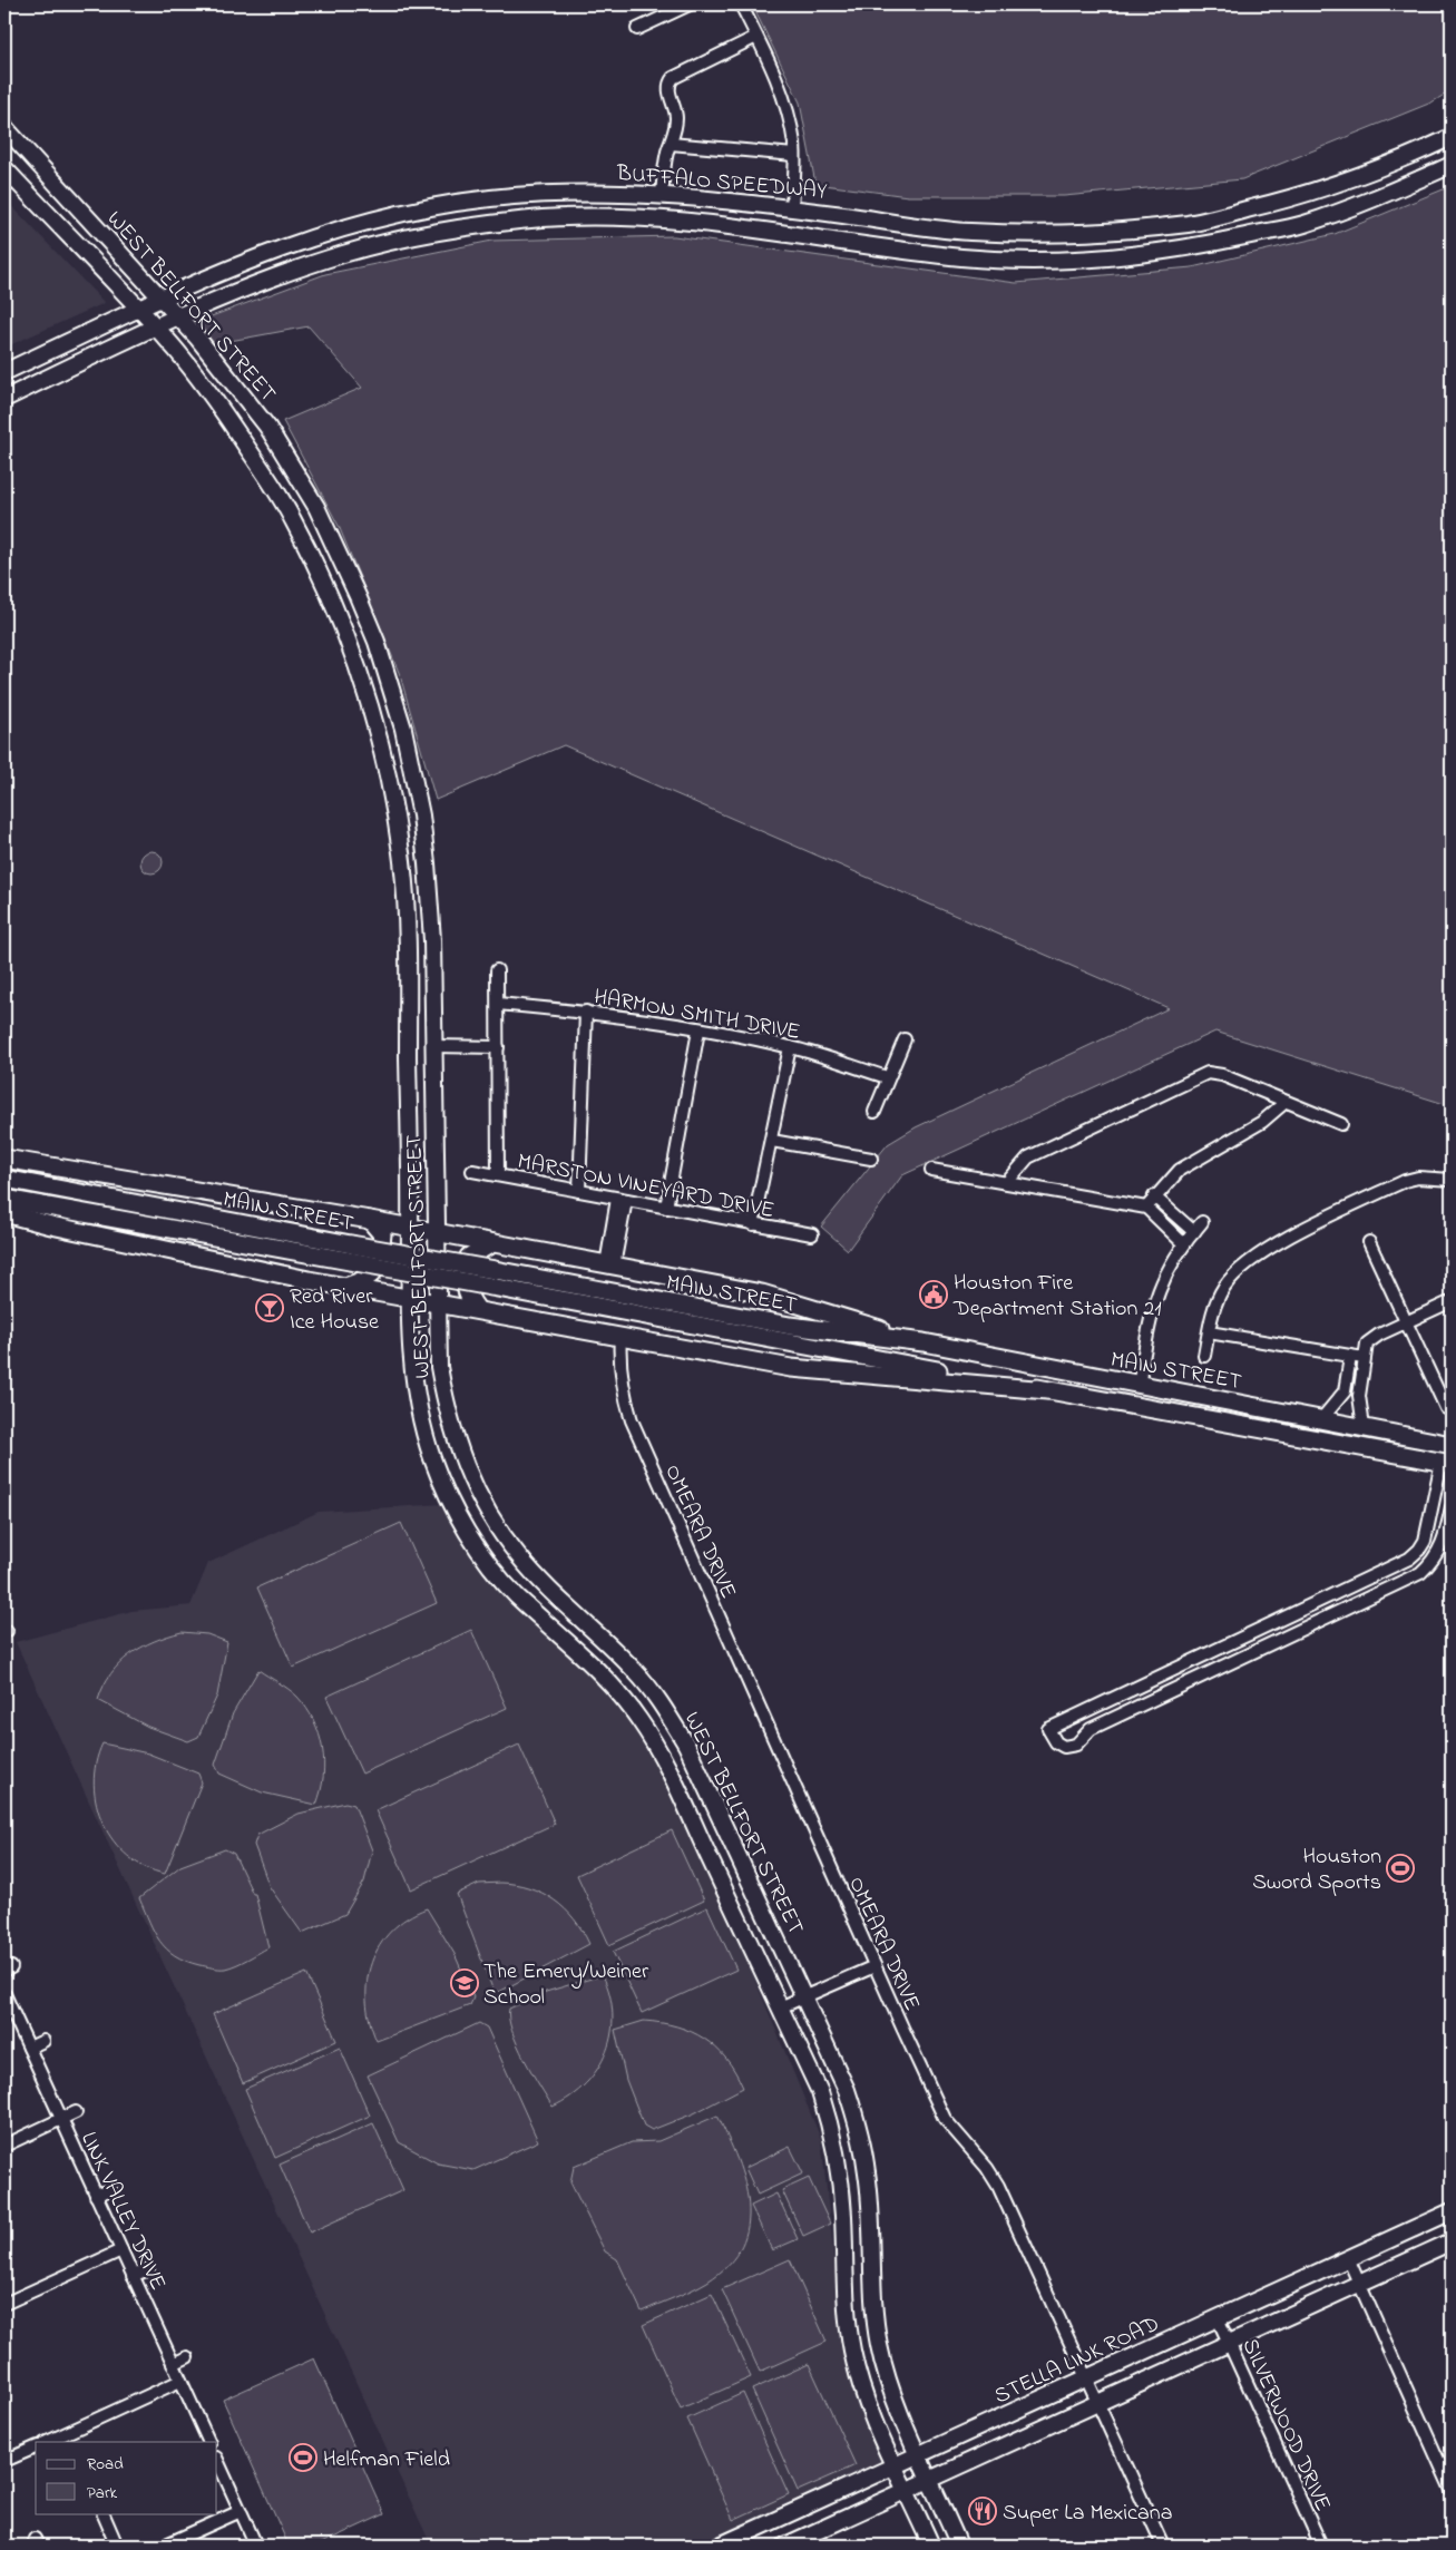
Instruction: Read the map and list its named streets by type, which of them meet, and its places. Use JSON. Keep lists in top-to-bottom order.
{
  "streets": {
    "highway": ["MAIN STREET"],
    "main road": ["BUFFALO SPEEDWAY", "WEST BELLFORT STREET", "STELLA LINK ROAD"],
    "street": [
      "HARMON SMITH DRIVE",
      "MARSTON VINEYARD DRIVE",
      "OMEARA DRIVE",
      "LINK VALLEY DRIVE",
      "SILVERWOOD DRIVE"
    ]
  },
  "crossings": [
    ["BUFFALO SPEEDWAY", "WEST BELLFORT STREET"],
    ["WEST BELLFORT STREET", "STELLA LINK ROAD"],
    ["OMEARA DRIVE", "STELLA LINK ROAD"],
    ["STELLA LINK ROAD", "SILVERWOOD DRIVE"]
  ],
  "places": {
    "public building": ["Houston Fire Department Station 21"],
    "bar": ["Red River Ice House"],
    "sports": ["Houston Sword Sports", "Helfman Field"],
    "school or university": ["The Emery/Weiner School"],
    "restaurant": ["Super La Mexicana"]
  },
  "legend": ["Road", "Park"]
}
